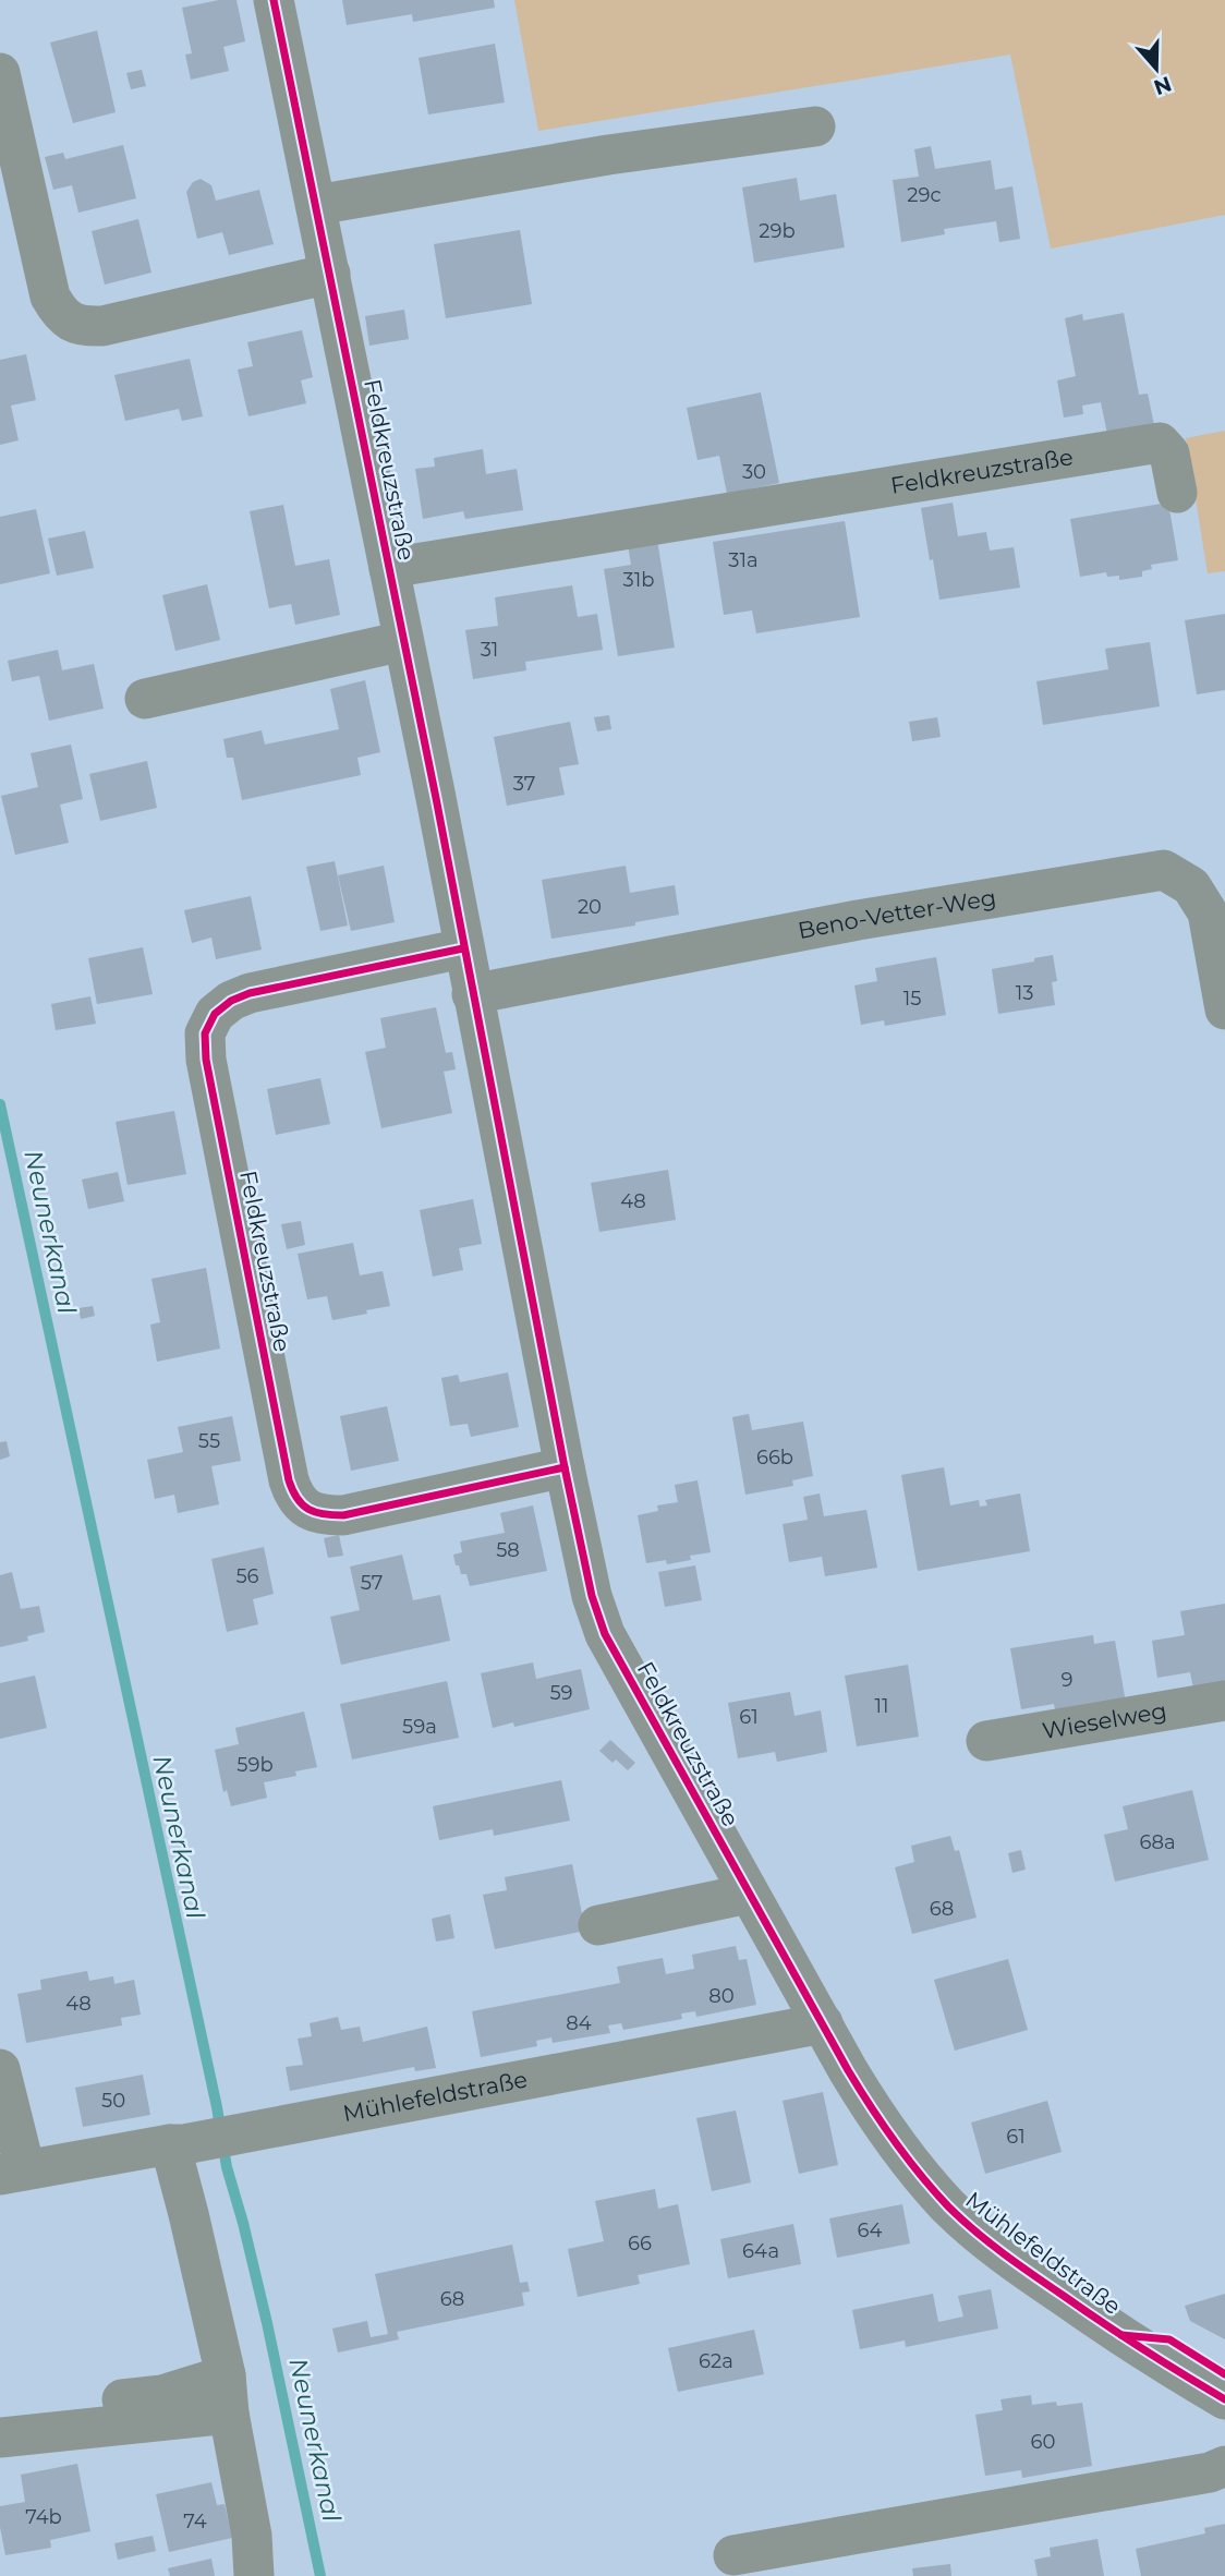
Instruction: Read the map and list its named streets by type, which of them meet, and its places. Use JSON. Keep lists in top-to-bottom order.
{
  "streets": {
    "street": [
      "Feldkreuzstraße",
      "Beno-Vetter-Weg",
      "Wieselweg",
      "Mühlefeldstraße"
    ]
  },
  "crossings": [
    ["Feldkreuzstraße", "Beno-Vetter-Weg"],
    ["Feldkreuzstraße", "Mühlefeldstraße"]
  ],
  "water": ["Neunerkanal"],
  "house_numbers": [
    "29c",
    "29b",
    "30",
    "31a",
    "31b",
    "31",
    "37",
    "20",
    "13",
    "15",
    "48",
    "55",
    "66b",
    "58",
    "56",
    "57",
    "9",
    "59",
    "11",
    "61",
    "59a",
    "59b",
    "68a",
    "68",
    "80",
    "48",
    "84",
    "50",
    "61",
    "64",
    "66",
    "64a",
    "68",
    "62a",
    "60",
    "74b",
    "74"
  ],
  "north": "bottom"
}
